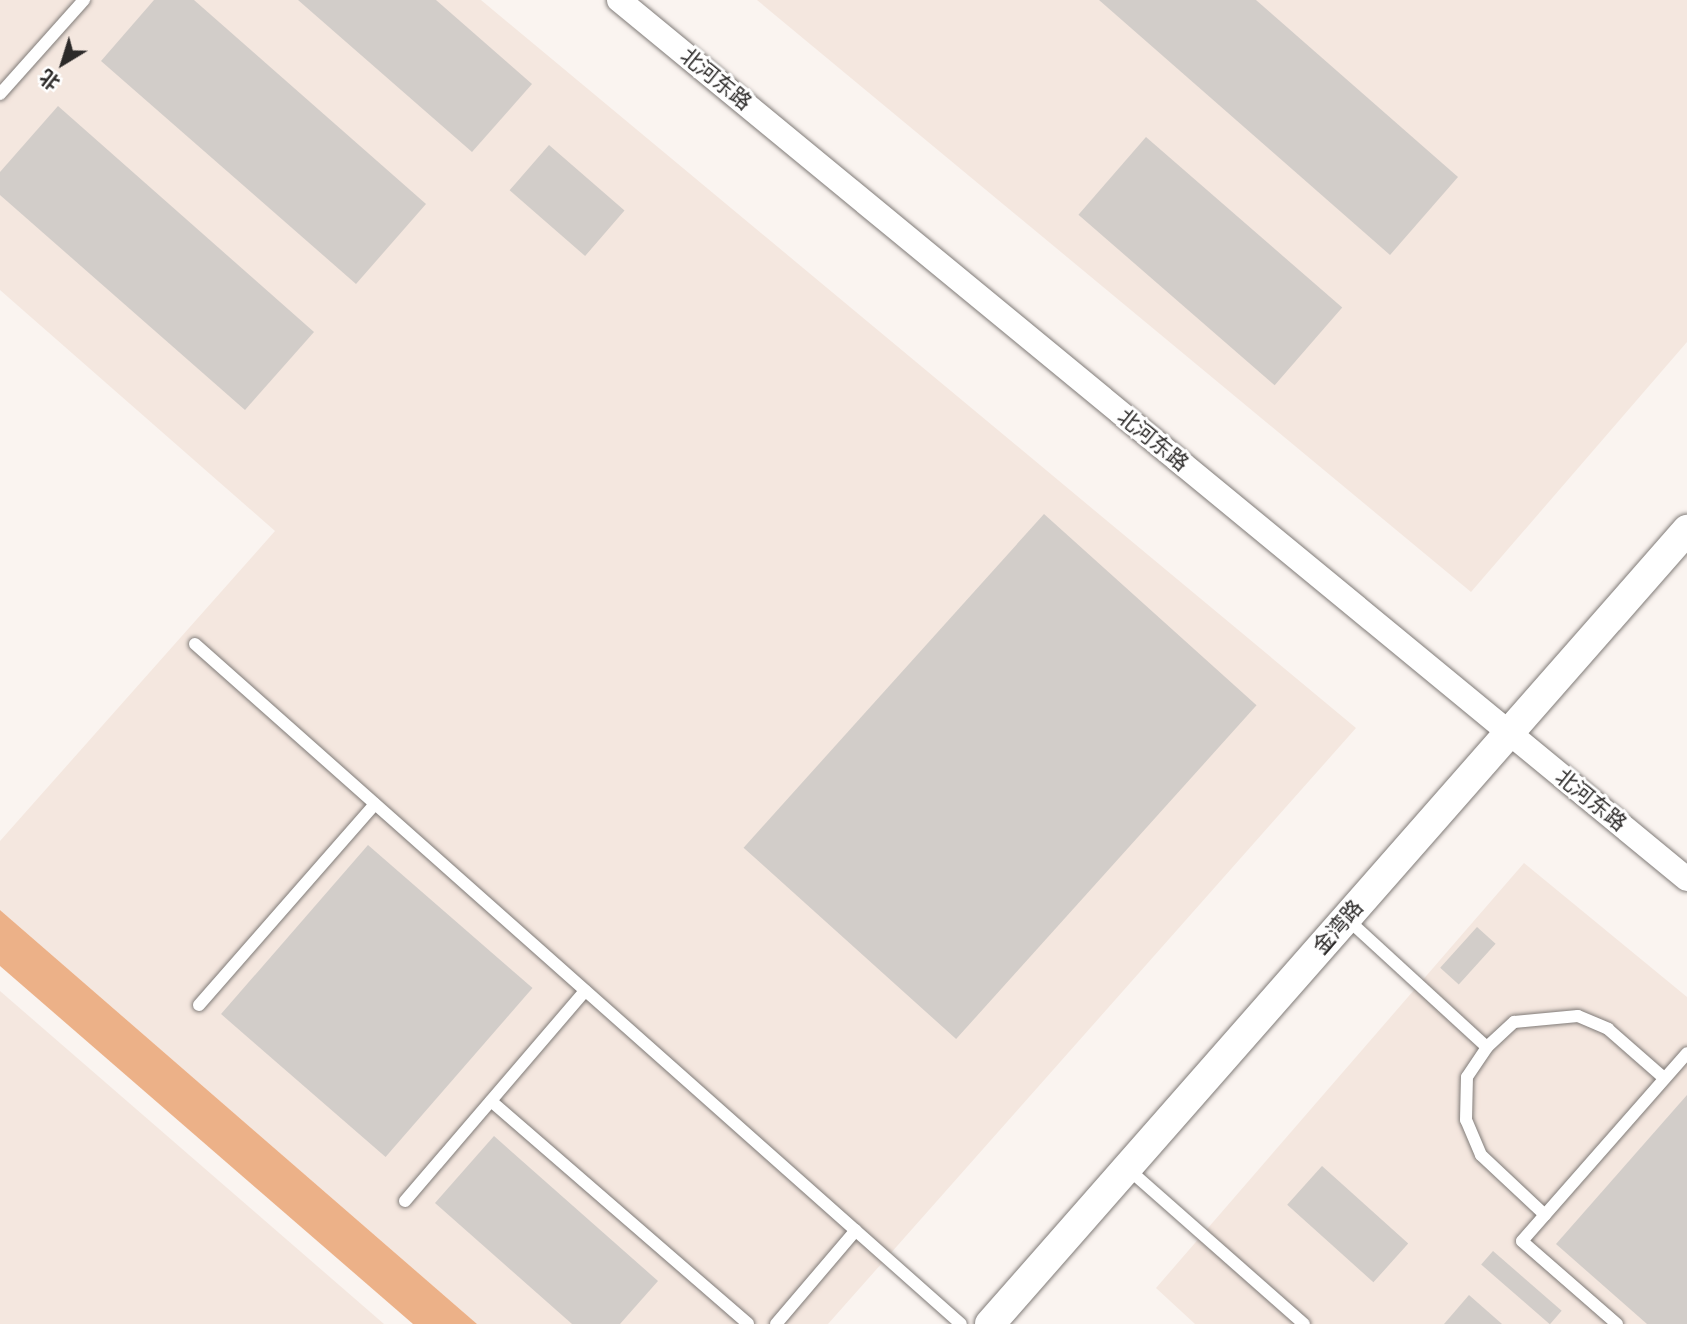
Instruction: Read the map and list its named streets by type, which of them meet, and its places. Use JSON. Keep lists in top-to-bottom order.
{
  "streets": {
    "street": ["北河东路", "金湾路"]
  },
  "crossings": [
    ["北河东路", "金湾路"]
  ],
  "north": "bottom left"
}
